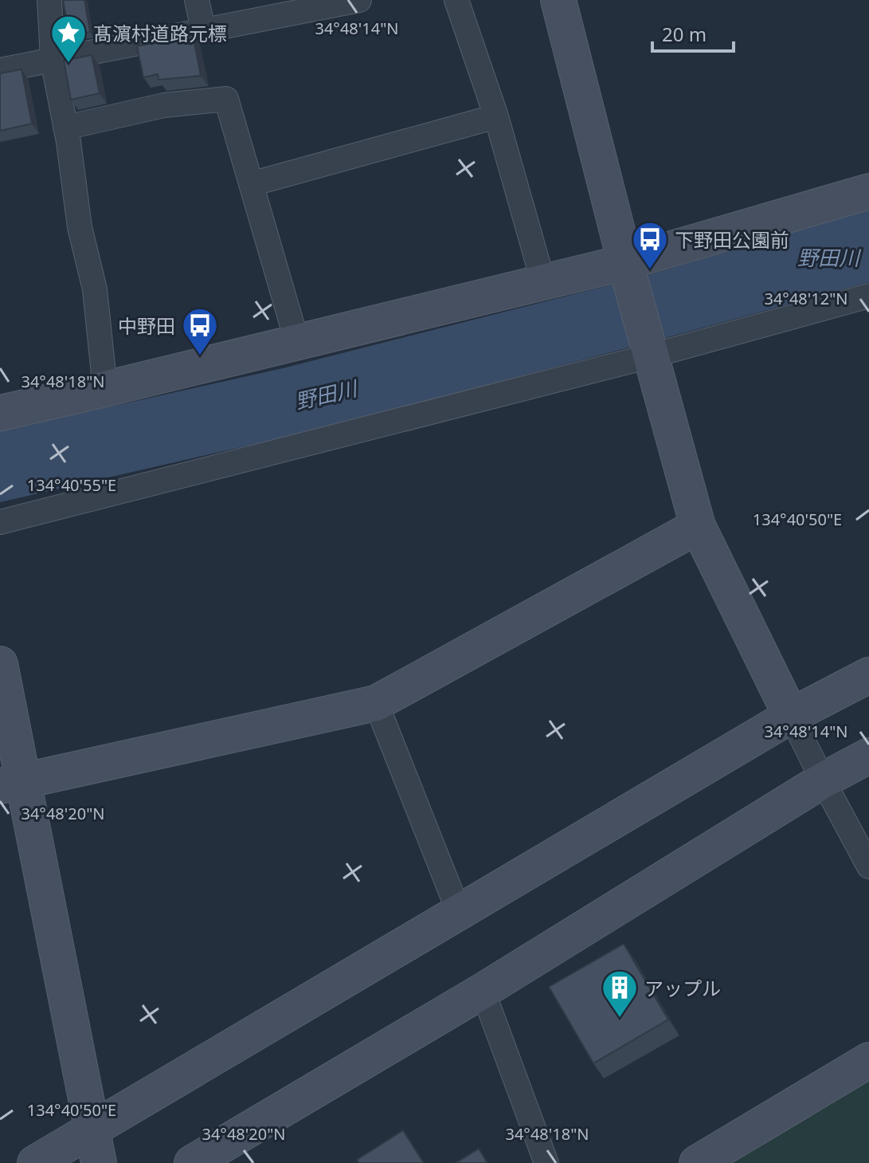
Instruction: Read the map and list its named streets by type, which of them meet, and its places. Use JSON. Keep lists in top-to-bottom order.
{
  "water": ["野田川"],
  "places": {
    "place": ["髙濵村道路元標"],
    "bus stop": ["下野田公園前", "中野田"],
    "building": ["アップル"]
  },
  "scale_bar": "20 m",
  "coordinates": [
    "34°48'14\"N",
    "34°48'12\"N",
    "34°48'18\"N",
    "134°40'55\"E",
    "134°40'50\"E",
    "34°48'20\"N"
  ]
}
